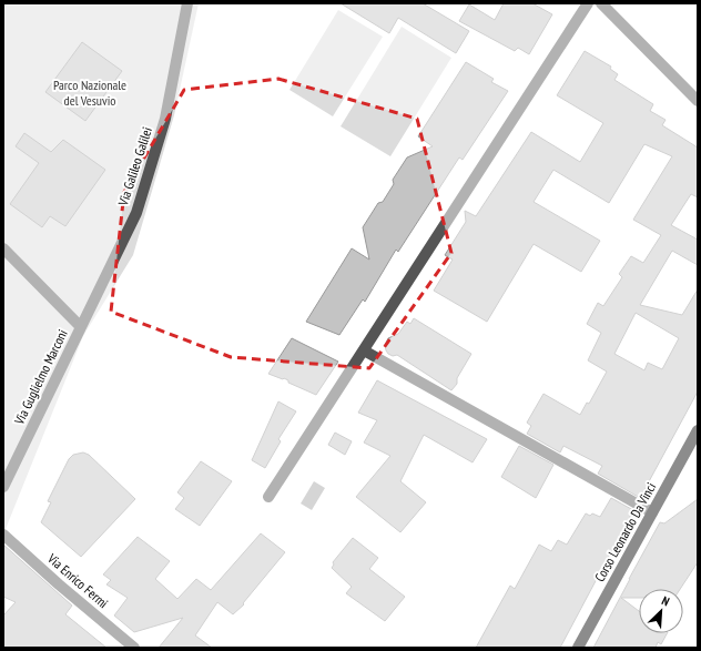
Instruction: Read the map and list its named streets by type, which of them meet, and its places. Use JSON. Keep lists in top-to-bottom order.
{
  "streets": {
    "main road": ["Corso Leonardo Da Vinci"],
    "street": ["Via Galileo Galilei", "Via Guglielmo Marconi", "Via Enrico Fermi"]
  },
  "crossings": [
    ["Via Galileo Galilei", "Via Guglielmo Marconi"]
  ],
  "parks": ["Parco Nazionale del Vesuvio"],
  "north": "top right"
}
